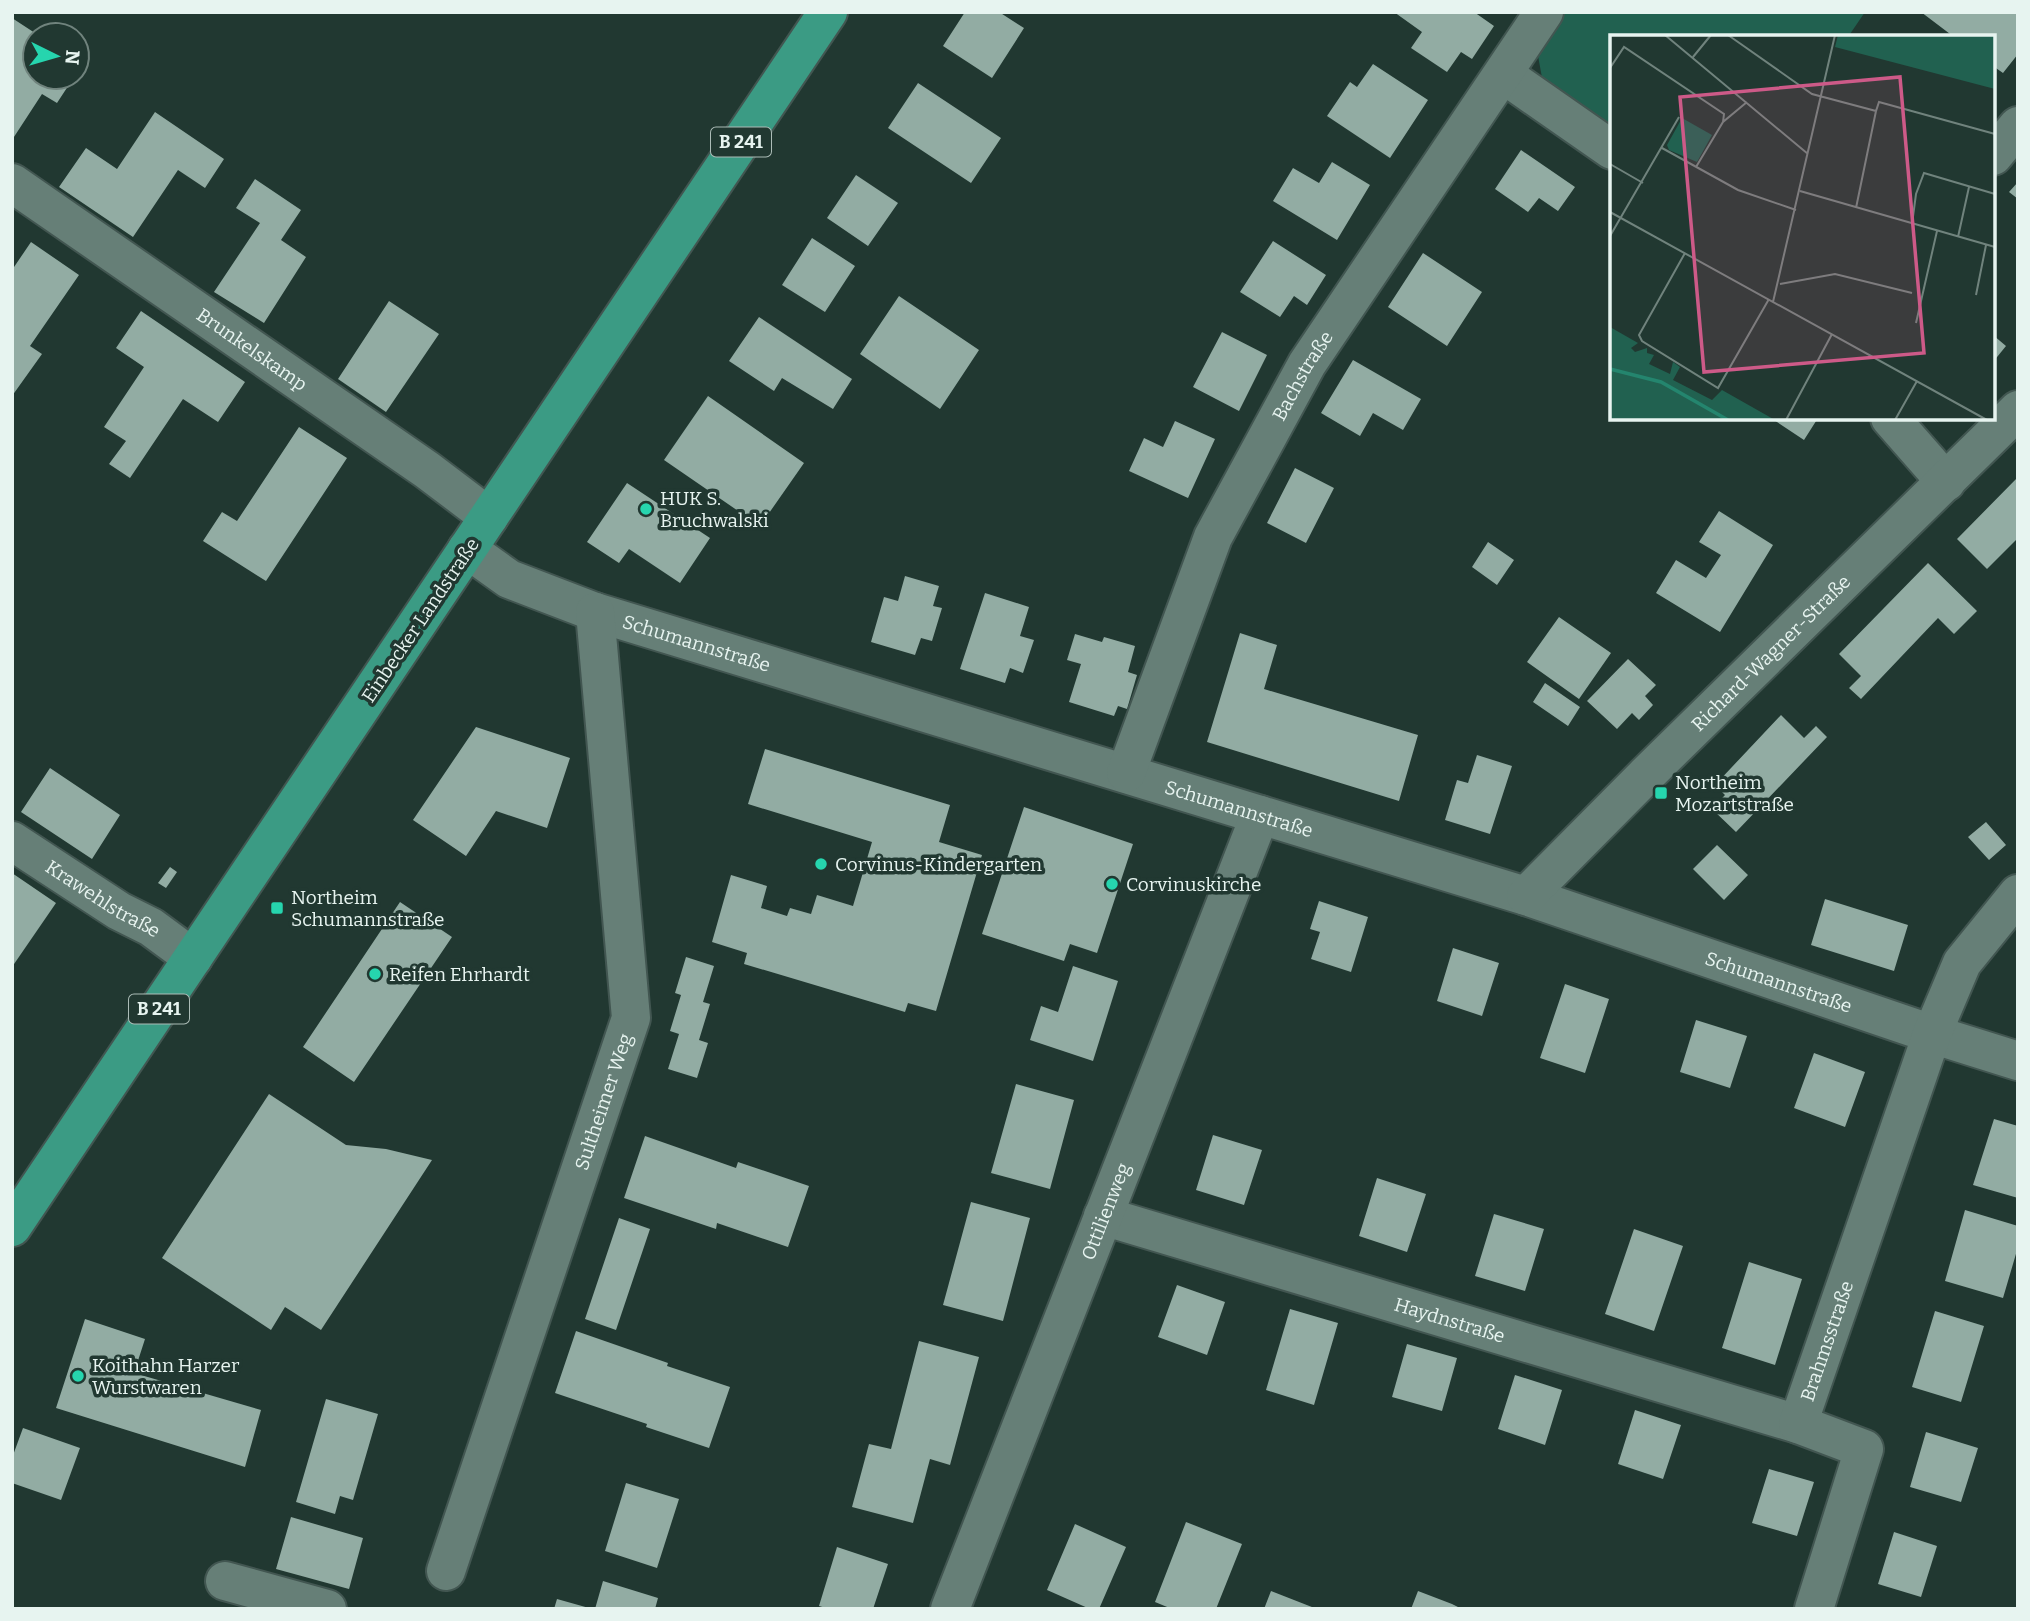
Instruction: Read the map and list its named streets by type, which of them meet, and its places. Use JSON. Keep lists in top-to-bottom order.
{
  "streets": {
    "main road": ["B 241", "Einbecker Landstraße"],
    "street": [
      "Brunkelskamp",
      "Bachstraße",
      "Schumannstraße",
      "Richard-Wagner-Straße",
      "Krawehlstraße",
      "Sultheimer Weg",
      "Ottilienweg",
      "Haydnstraße",
      "Brahmsstraße"
    ]
  },
  "crossings": [
    ["Brunkelskamp", "Einbecker Landstraße"],
    ["Bachstraße", "Schumannstraße"],
    ["Einbecker Landstraße", "Schumannstraße"],
    ["Einbecker Landstraße", "Krawehlstraße"],
    ["Schumannstraße", "Richard-Wagner-Straße"],
    ["Schumannstraße", "Sultheimer Weg"],
    ["Schumannstraße", "Ottilienweg"],
    ["Schumannstraße", "Brahmsstraße"],
    ["Ottilienweg", "Haydnstraße"],
    ["Haydnstraße", "Brahmsstraße"]
  ],
  "places": {
    "other": [
      "HUK S. Bruchwalski",
      "Corvinus-Kindergarten",
      "Corvinuskirche",
      "Reifen Ehrhardt",
      "Koithahn Harzer Wurstwaren"
    ],
    "transit": ["Northeim Mozartstraße", "Northeim Schumannstraße"]
  },
  "north": "right"
}
